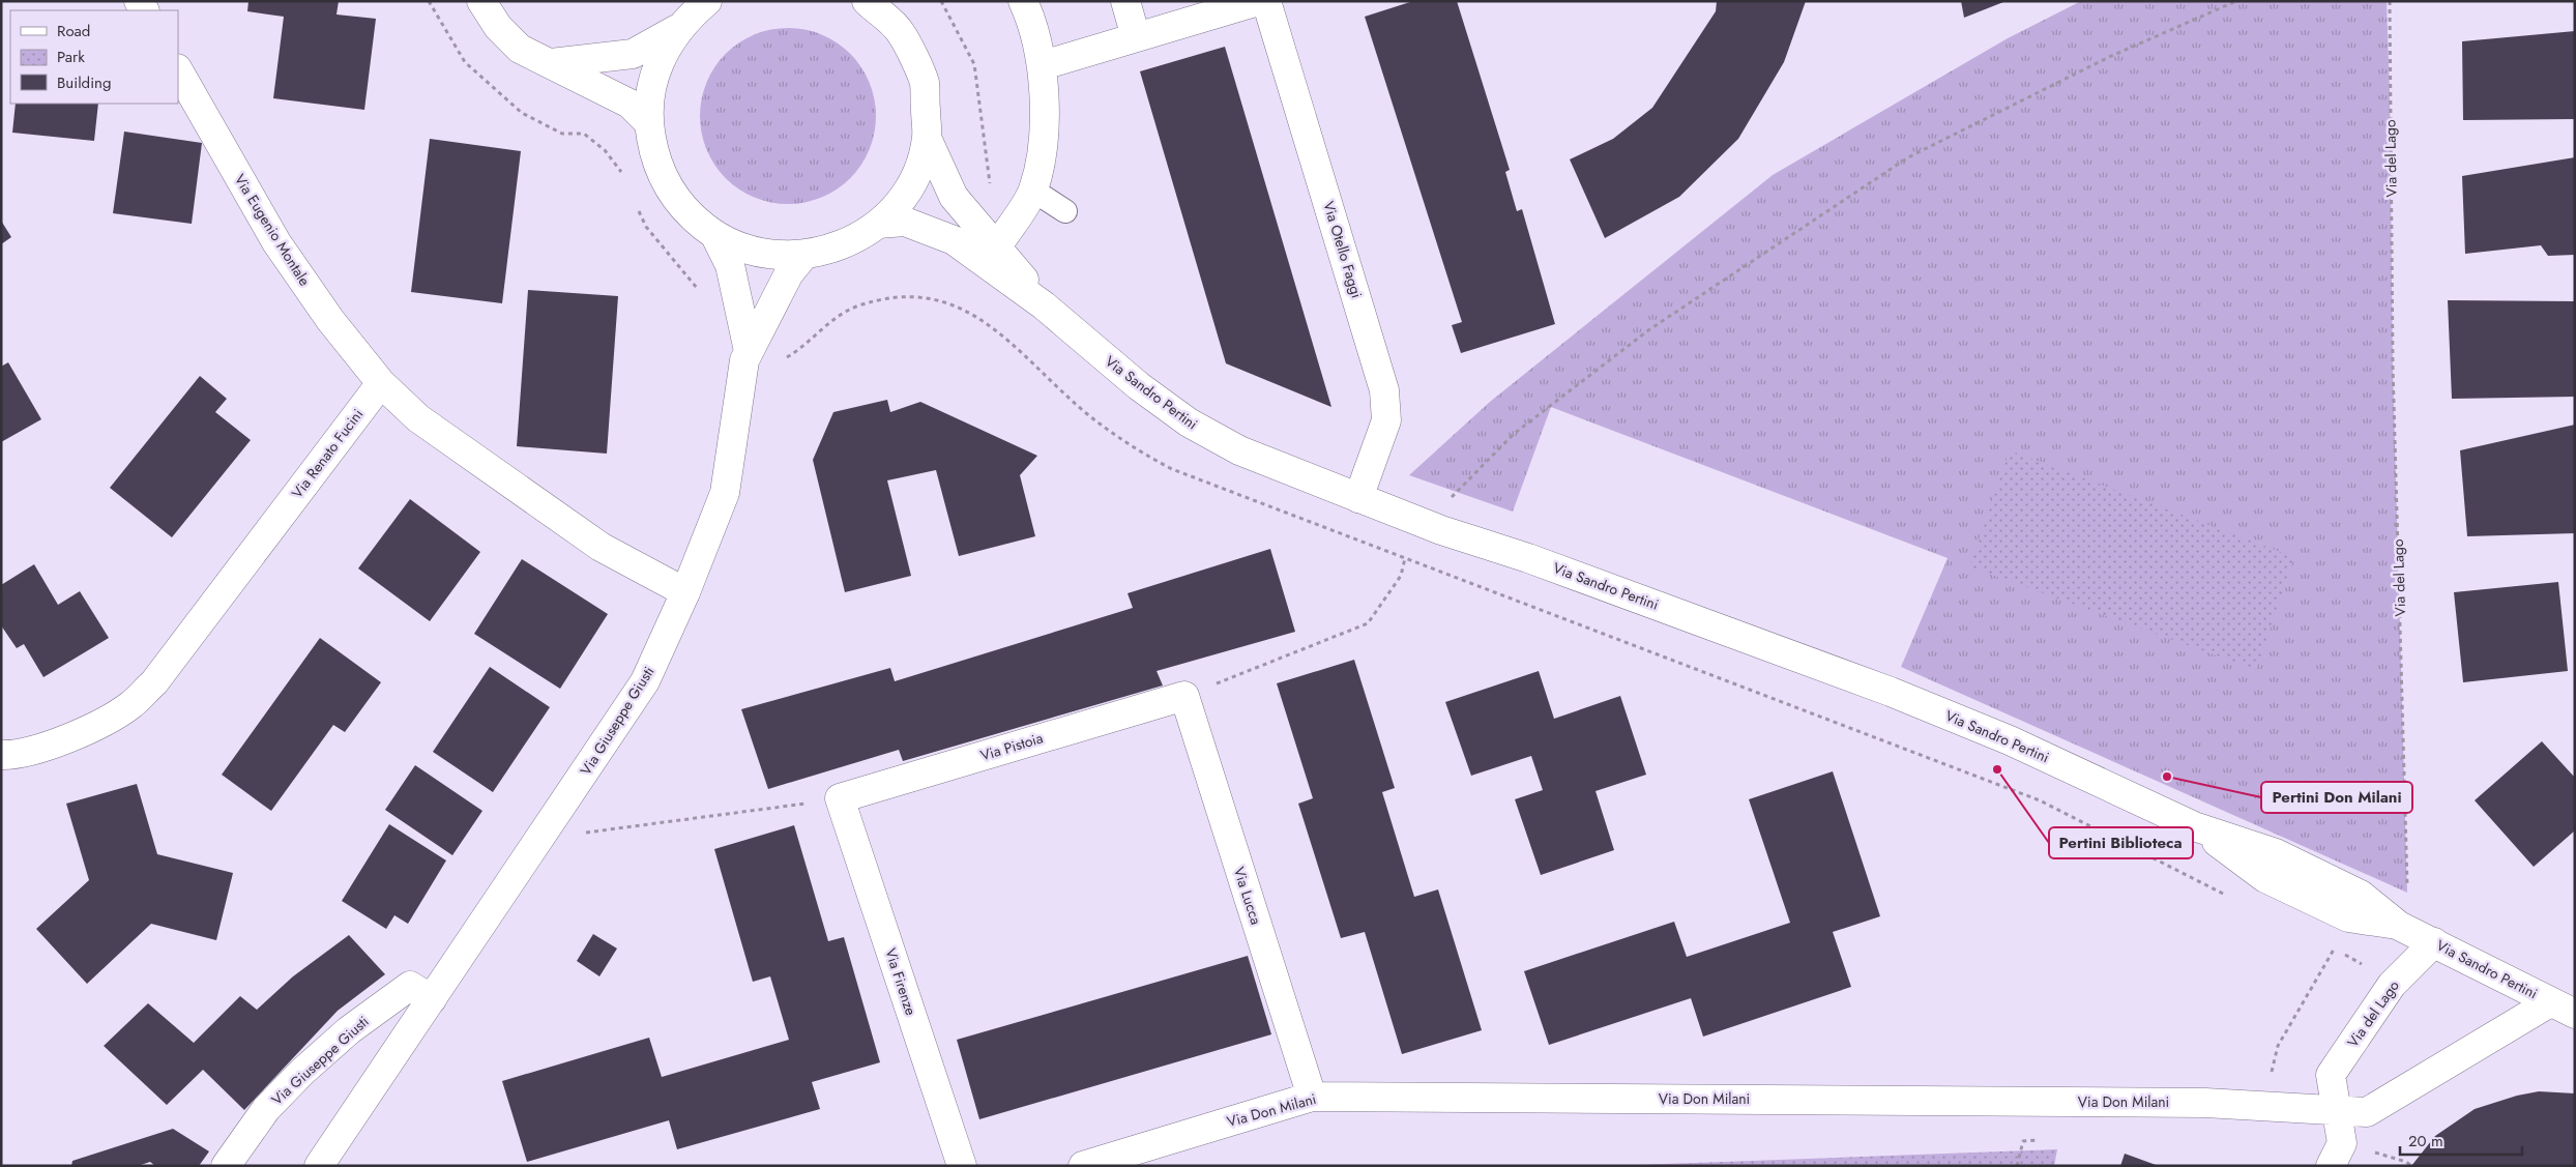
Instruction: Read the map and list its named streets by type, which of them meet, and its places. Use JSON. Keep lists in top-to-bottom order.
{
  "streets": {
    "street": [
      "Via del Lago",
      "Via Eugenio Montale",
      "Via Otello Faggi",
      "Via Sandro Pertini",
      "Via Renato Fucini",
      "Via Giuseppe Giusti",
      "Via Pistoia",
      "Via Lucca",
      "Via Firenze",
      "Via Don Milani"
    ]
  },
  "crossings": [
    ["Via del Lago", "Via Sandro Pertini"],
    ["Via del Lago", "Via Don Milani"],
    ["Via Eugenio Montale", "Via Renato Fucini"],
    ["Via Otello Faggi", "Via Sandro Pertini"],
    ["Via Sandro Pertini", "Via Giuseppe Giusti"],
    ["Via Pistoia", "Via Lucca"],
    ["Via Pistoia", "Via Firenze"],
    ["Via Lucca", "Via Don Milani"]
  ],
  "places": ["Pertini Biblioteca", "Pertini Don Milani"],
  "legend": ["Road", "Park", "Building"],
  "scale_bar": "20 m"
}
